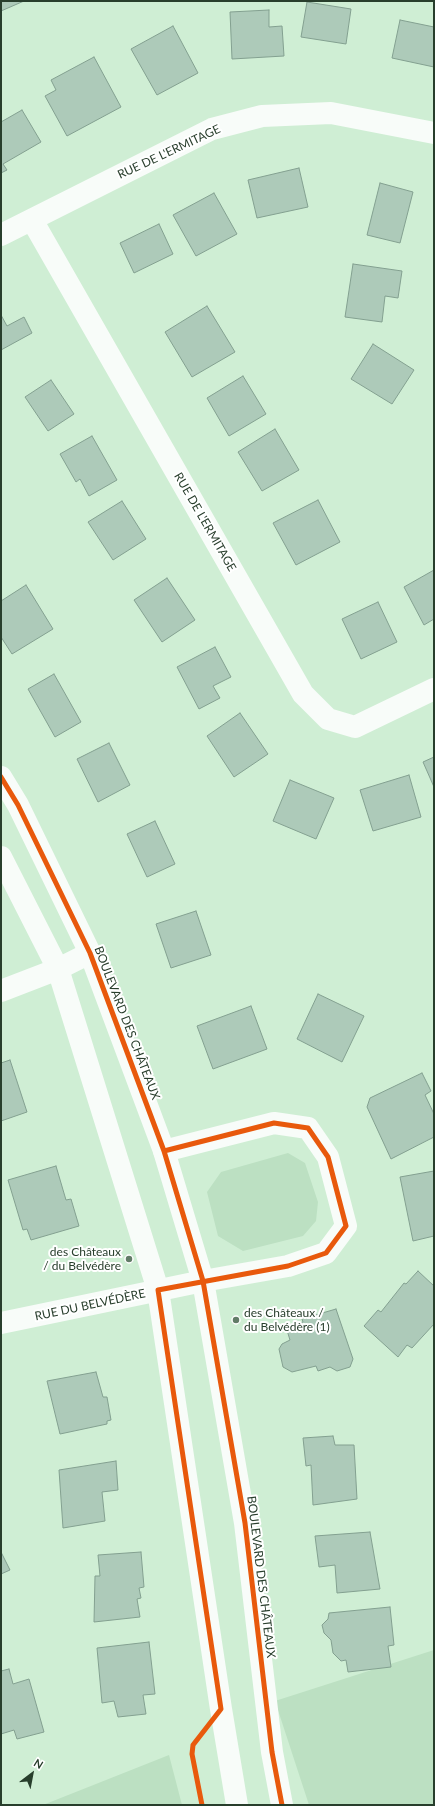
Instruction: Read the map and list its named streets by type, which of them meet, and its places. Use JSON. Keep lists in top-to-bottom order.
{
  "streets": {
    "street": ["RUE DE L'ERMITAGE", "BOULEVARD DES CHÂTEAUX", "RUE DU BELVÉDÈRE"]
  },
  "crossings": [
    ["BOULEVARD DES CHÂTEAUX", "RUE DU BELVÉDÈRE"]
  ],
  "places": ["des Châteaux / du Belvédère", "des Châteaux / du Belvédère (1)"],
  "north": "top right"
}
